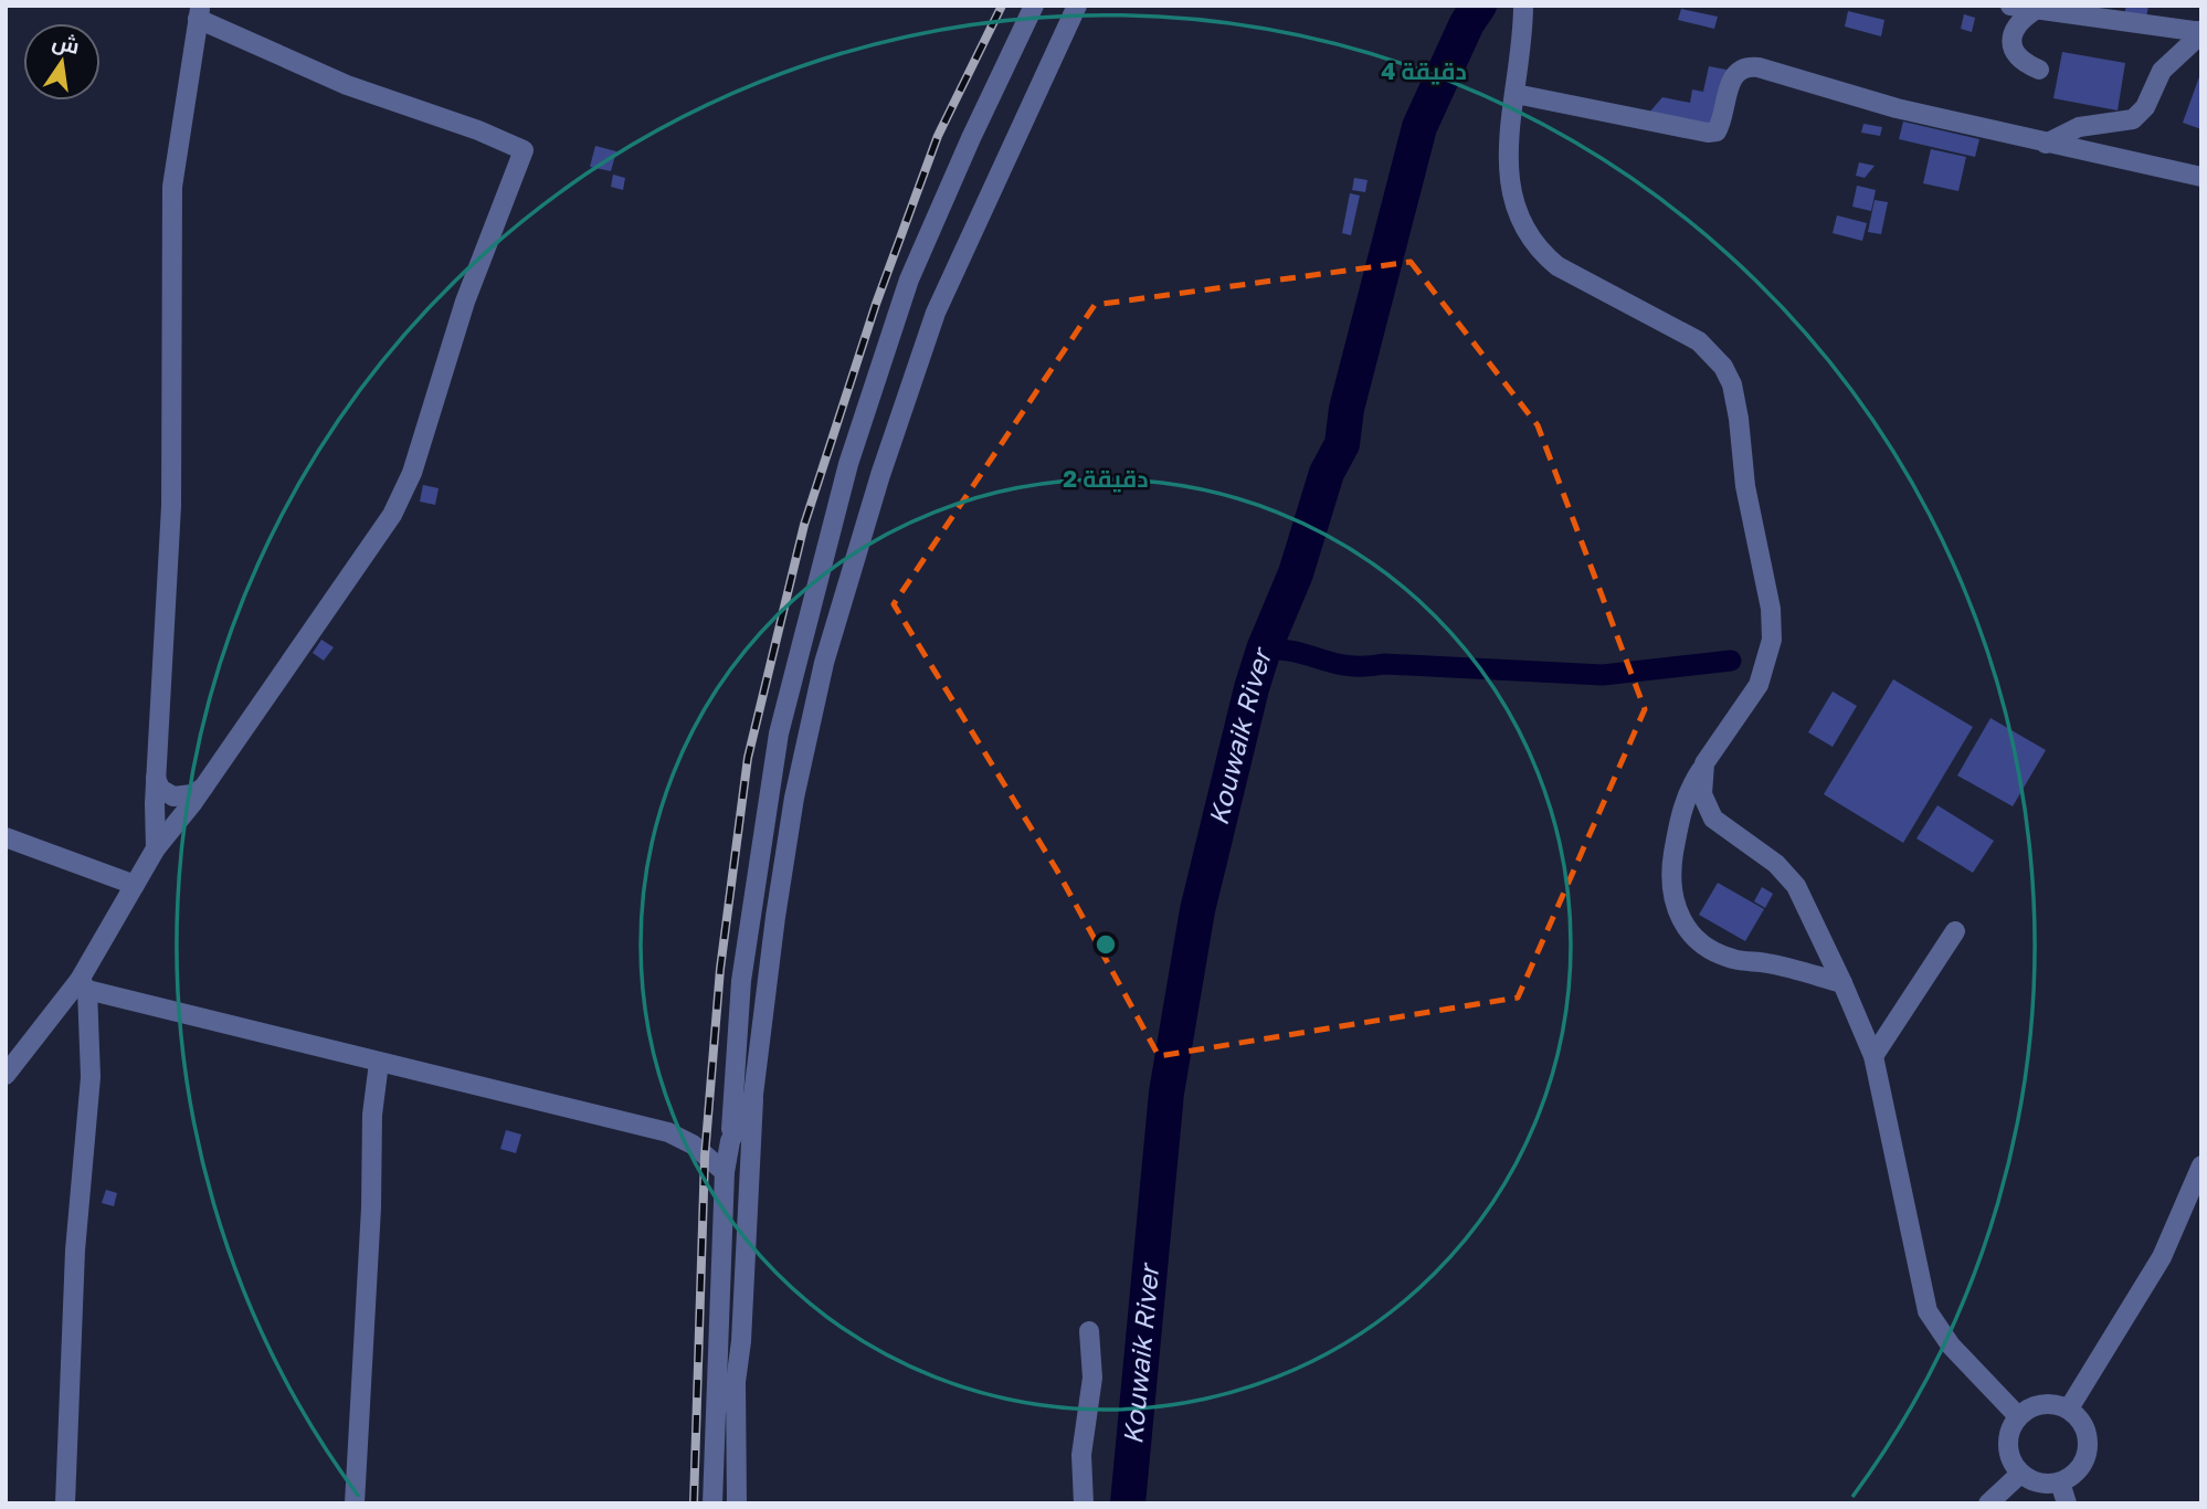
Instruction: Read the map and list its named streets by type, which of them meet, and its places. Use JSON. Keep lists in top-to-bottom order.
{
  "water": ["Kouwaik River"],
  "north": "top",
  "rings": ["4 دقيقة", "2 دقيقة"]
}
